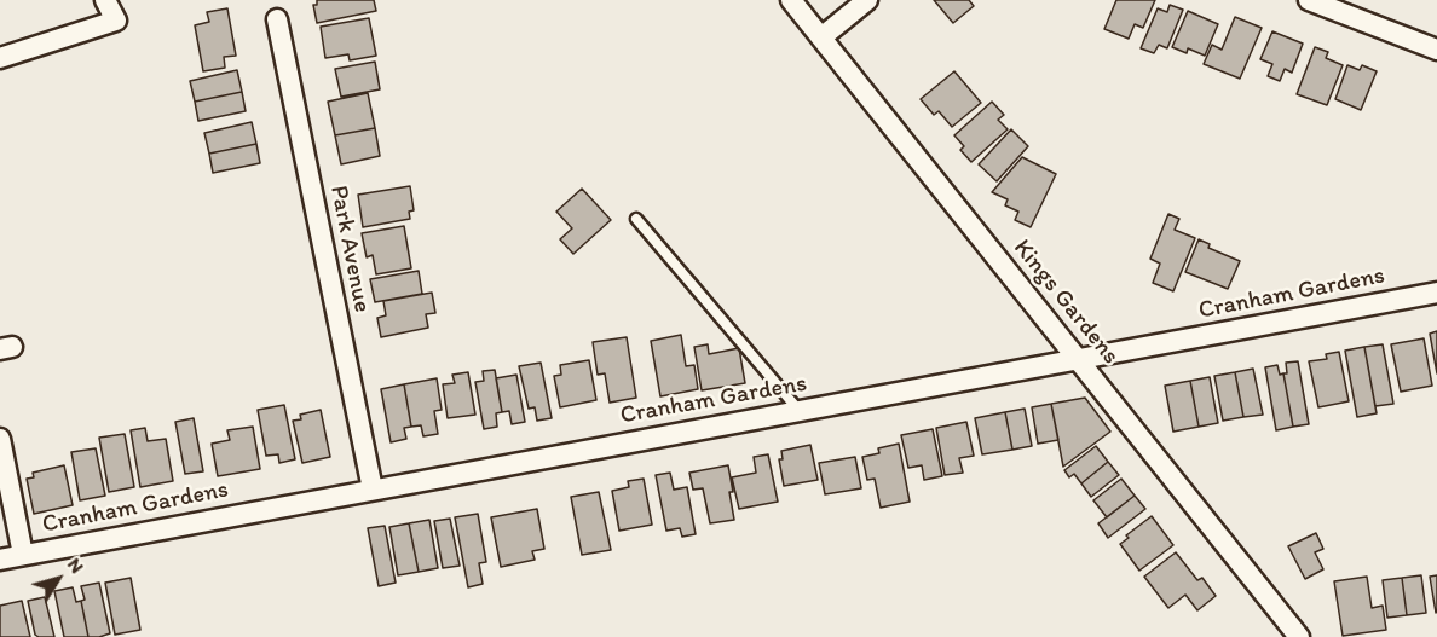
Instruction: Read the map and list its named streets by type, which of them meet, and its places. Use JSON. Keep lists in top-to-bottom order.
{
  "streets": {
    "street": ["Park Avenue", "Cranham Gardens", "Kings Gardens"]
  },
  "crossings": [
    ["Park Avenue", "Cranham Gardens"],
    ["Cranham Gardens", "Kings Gardens"]
  ],
  "north": "top right"
}
